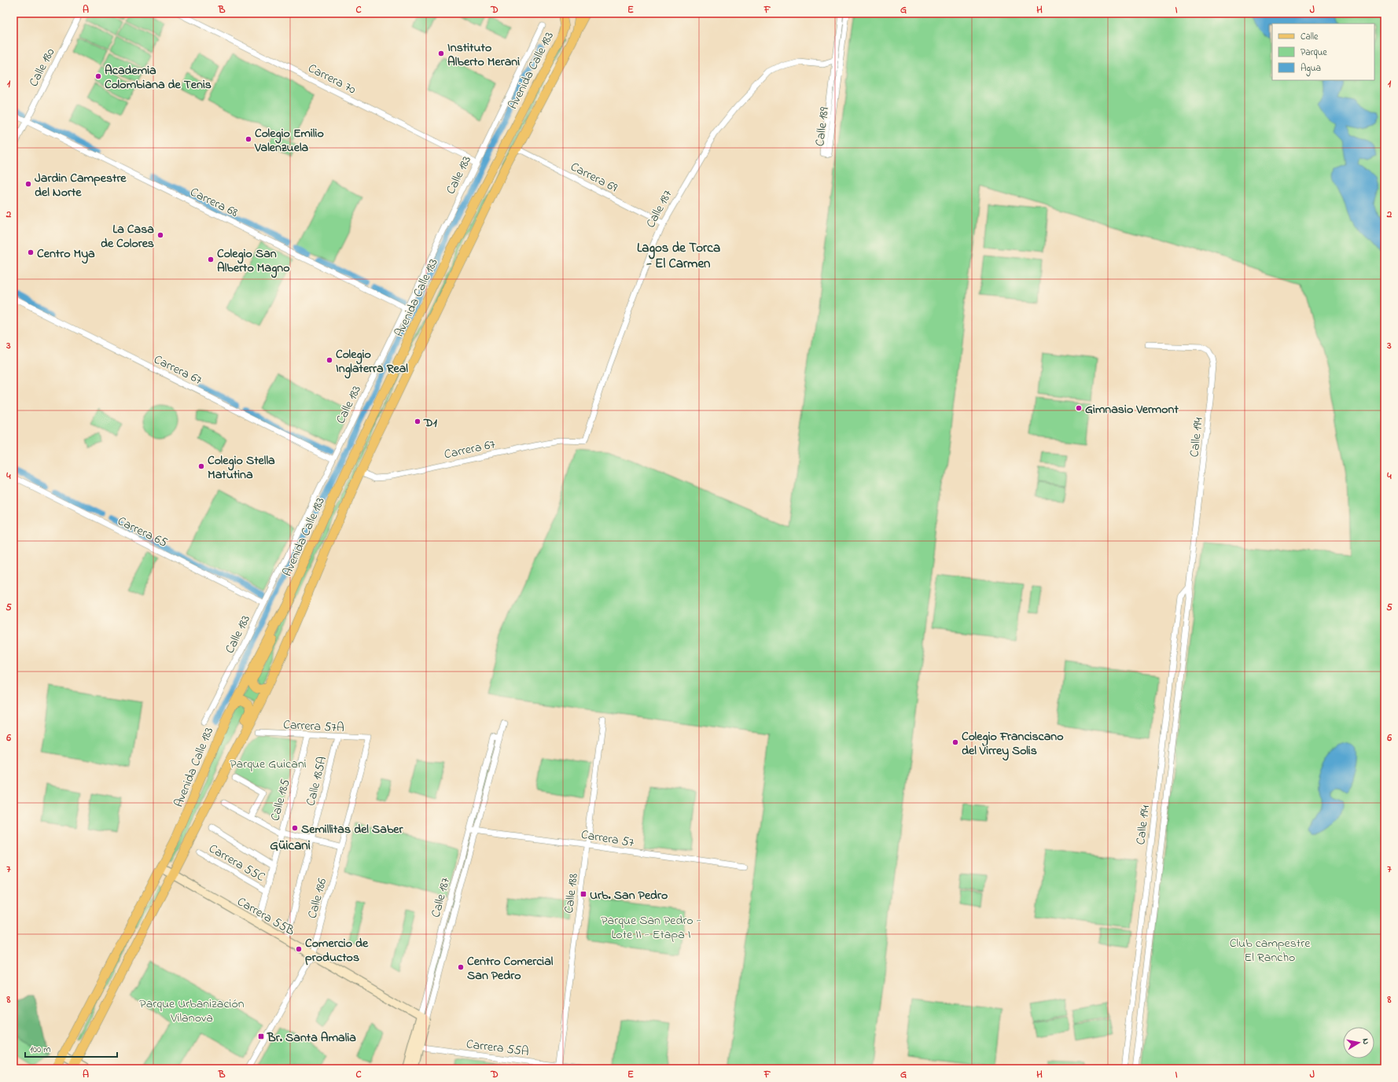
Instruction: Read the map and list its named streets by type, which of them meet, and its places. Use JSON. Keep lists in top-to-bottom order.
{
  "streets": {
    "main road": ["Avenida Calle 183"],
    "street": [
      "Calle 180",
      "Carrera 70",
      "Calle 189",
      "Calle 183",
      "Carrera 69",
      "Carrera 68",
      "Calle 187",
      "Carrera 67",
      "Calle 194",
      "Carrera 65",
      "Carrera 57A",
      "Calle 185A",
      "Calle 185",
      "Carrera 57",
      "Carrera 55C",
      "Calle 188",
      "Calle 186",
      "Carrera 55B",
      "Carrera 55A"
    ]
  },
  "crossings": [
    ["Calle 180", "Carrera 68"],
    ["Avenida Calle 183", "Carrera 69"],
    ["Avenida Calle 183", "Carrera 67"],
    ["Avenida Calle 183", "Carrera 55B"],
    ["Carrera 70", "Calle 183"],
    ["Calle 189", "Calle 187"],
    ["Calle 183", "Carrera 68"],
    ["Calle 183", "Carrera 67"],
    ["Calle 183", "Carrera 65"],
    ["Carrera 69", "Calle 187"],
    ["Calle 187", "Carrera 67"],
    ["Calle 187", "Carrera 57"],
    ["Calle 187", "Carrera 55B"],
    ["Calle 187", "Carrera 55A"],
    ["Carrera 57A", "Calle 185A"],
    ["Carrera 57A", "Calle 185"],
    ["Carrera 57A", "Calle 186"],
    ["Calle 185A", "Carrera 55B"],
    ["Calle 185", "Carrera 55C"],
    ["Calle 185", "Carrera 55B"],
    ["Carrera 57", "Calle 188"],
    ["Calle 188", "Carrera 55A"],
    ["Calle 186", "Carrera 55B"]
  ],
  "districts": ["Lagos de Torca - El Carmen", "Güicani"],
  "parks": [
    "Parque Guicani",
    "Parque San Pedro - Lote II - Etapa I",
    "Club campestre El Rancho",
    "Parque Urbanización Vilanova"
  ],
  "places": {
    "other": [
      "Instituto Alberto Merani",
      "Academia Colombiana de Tenis",
      "Colegio Emilio Valenzuela",
      "Jardin Campestre del Norte",
      "La Casa de Colores",
      "Centro Mya",
      "Colegio San Alberto Magno",
      "Colegio Inglaterra Real",
      "Gimnasio Vermont",
      "D1",
      "Colegio Stella Matutina",
      "Colegio Franciscano del Virrey Solis",
      "Semillitas del Saber",
      "Comercio de productos",
      "Centro Comercial San Pedro"
    ],
    "transit": ["Urb. San Pedro", "Br. Santa Amalia"]
  },
  "legend": ["Calle", "Parque", "Agua"],
  "scale_bar": "100 m",
  "north": "right",
  "grid": {
    "columns": [
      "A",
      "B",
      "C",
      "D",
      "E",
      "F",
      "G",
      "H",
      "I",
      "J"
    ],
    "rows": [
      "1",
      "2",
      "3",
      "4",
      "5",
      "6",
      "7",
      "8"
    ]
  }
}
